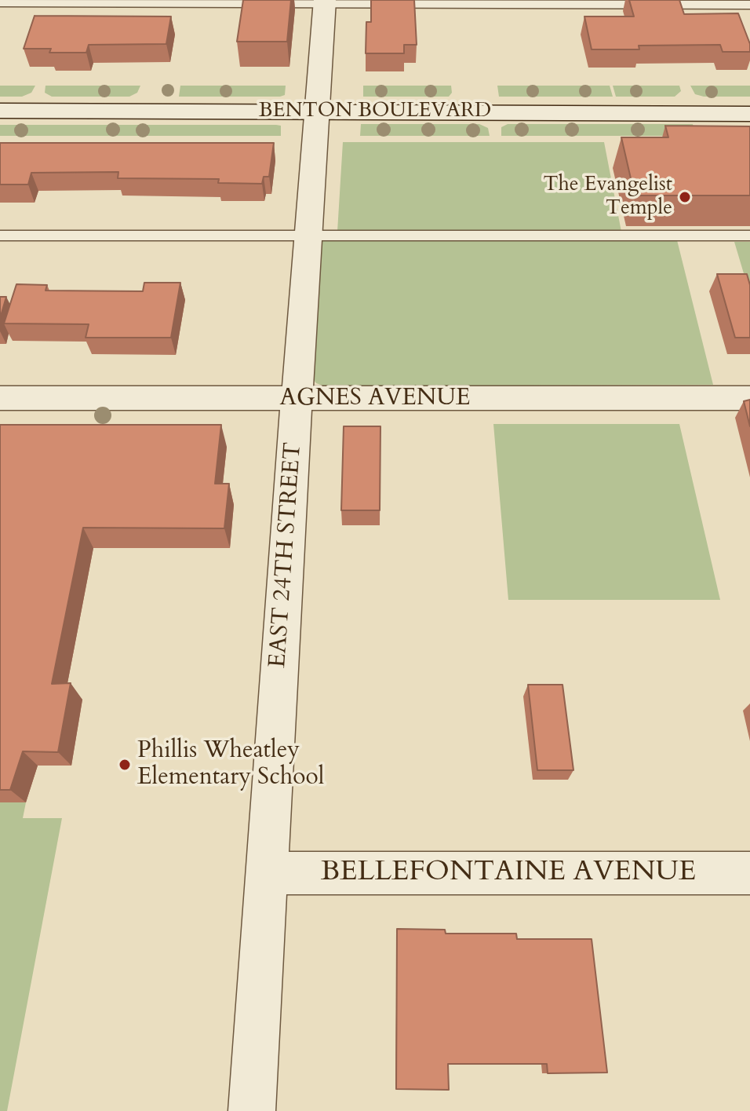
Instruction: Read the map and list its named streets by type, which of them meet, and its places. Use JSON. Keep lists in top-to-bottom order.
{
  "streets": {
    "street": [
      "BENTON BOULEVARD",
      "AGNES AVENUE",
      "EAST 24TH STREET",
      "BELLEFONTAINE AVENUE"
    ]
  },
  "crossings": [
    ["BENTON BOULEVARD", "EAST 24TH STREET"],
    ["AGNES AVENUE", "EAST 24TH STREET"],
    ["EAST 24TH STREET", "BELLEFONTAINE AVENUE"]
  ],
  "places": ["The Evangelist Temple", "Phillis Wheatley Elementary School"]
}
